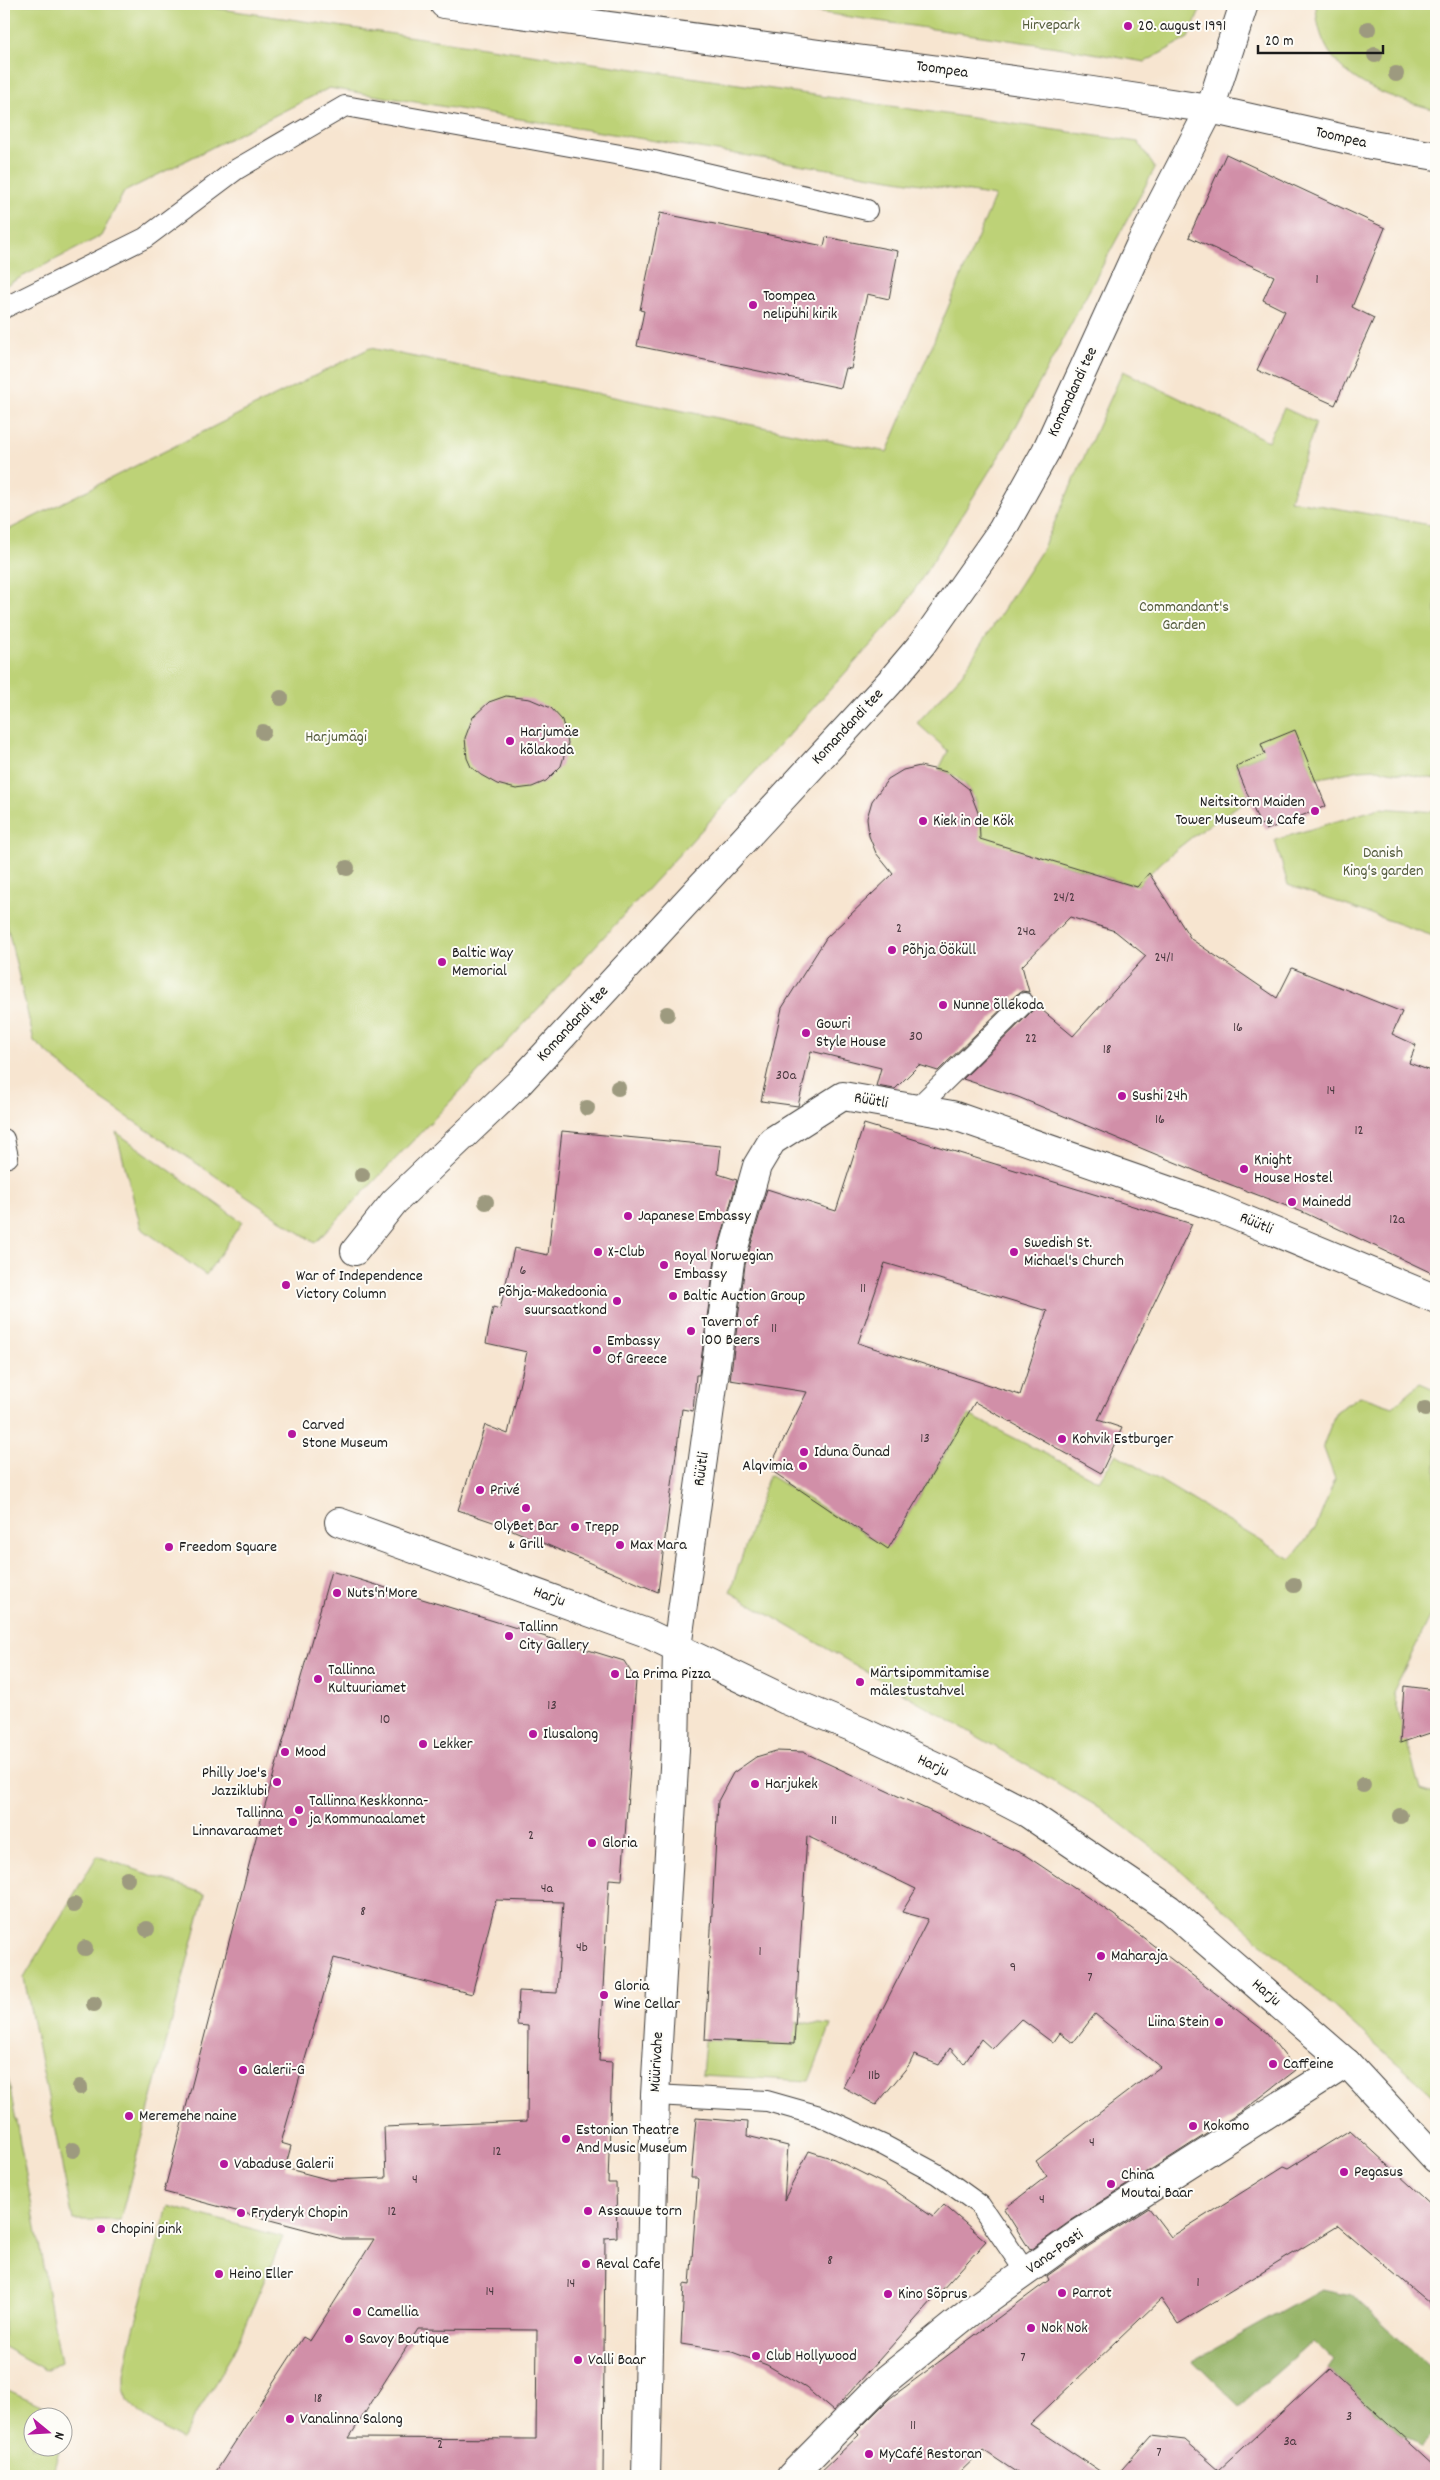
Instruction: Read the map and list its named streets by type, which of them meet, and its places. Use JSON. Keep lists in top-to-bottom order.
{
  "streets": {
    "street": [
      "Toompea",
      "Komandandi tee",
      "Rüütli",
      "Harju",
      "Müürivahe",
      "Vana-Posti"
    ]
  },
  "crossings": [
    ["Toompea", "Komandandi tee"],
    ["Rüütli", "Harju"],
    ["Rüütli", "Müürivahe"],
    ["Harju", "Müürivahe"],
    ["Harju", "Vana-Posti"]
  ],
  "parks": [
    "Hirvepark",
    "Commandant's Garden",
    "Harjumägi",
    "Danish King's garden"
  ],
  "places": [
    "20. august 1991",
    "Toompea nelipühi kirik",
    "Harjumäe kõlakoda",
    "Neitsitorn Maiden Tower Museum & Cafe",
    "Kiek in de Kök",
    "Põhja Ööküll",
    "Baltic Way Memorial",
    "Nunne õllekoda",
    "Gowri Style House",
    "Sushi 24h",
    "Knight House Hostel",
    "Mainedd",
    "Japanese Embassy",
    "X-Club",
    "Swedish St. Michael's Church",
    "Royal Norwegian Embassy",
    "War of Independence Victory Column",
    "Baltic Auction Group",
    "Põhja-Makedoonia suursaatkond",
    "Tavern of 100 Beers",
    "Embassy Of Greece",
    "Carved Stone Museum",
    "Kohvik Estburger",
    "Iduna Õunad",
    "Alqvimia",
    "Privé",
    "OlyBet Bar & Grill",
    "Trepp",
    "Max Mara",
    "Freedom Square",
    "Nuts'n'More",
    "Tallinn City Gallery",
    "La Prima Pizza",
    "Tallinna Kultuuriamet",
    "Märtsipommitamise mälestustahvel",
    "Ilusalong",
    "Lekker",
    "Mood",
    "Philly Joe's Jazziklubi",
    "Harjukek",
    "Tallinna Keskkonna- ja Kommunaalamet",
    "Tallinna Linnavaraamet",
    "Gloria",
    "Maharaja",
    "Gloria Wine Cellar",
    "Liina Stein",
    "Caffeine",
    "Galerii-G",
    "Meremehe naine",
    "Kokomo",
    "Estonian Theatre And Music Museum",
    "Vabaduse Galerii",
    "Pegasus",
    "China Moutai Baar",
    "Assauwe torn",
    "Fryderyk Chopin",
    "Chopini pink",
    "Reval Cafe",
    "Heino Eller",
    "Parrot",
    "Kino Sõprus",
    "Camellia",
    "Nok Nok",
    "Savoy Boutique",
    "Club Hollywood",
    "Valli Baar",
    "Vanalinna Salong",
    "MyCafé Restoran"
  ],
  "house_numbers": [
    "1",
    "24/2",
    "2",
    "24a",
    "24/1",
    "16",
    "30",
    "22",
    "18",
    "30a",
    "14",
    "16",
    "12",
    "12a",
    "6",
    "11",
    "11",
    "13",
    "13",
    "10",
    "11",
    "2",
    "4a",
    "8",
    "4b",
    "1",
    "9",
    "7",
    "11b",
    "4",
    "12",
    "4",
    "4",
    "12",
    "8",
    "1",
    "14",
    "14",
    "7",
    "18",
    "3",
    "11",
    "3a",
    "2",
    "7"
  ],
  "scale_bar": "20 m",
  "north": "right"
}
